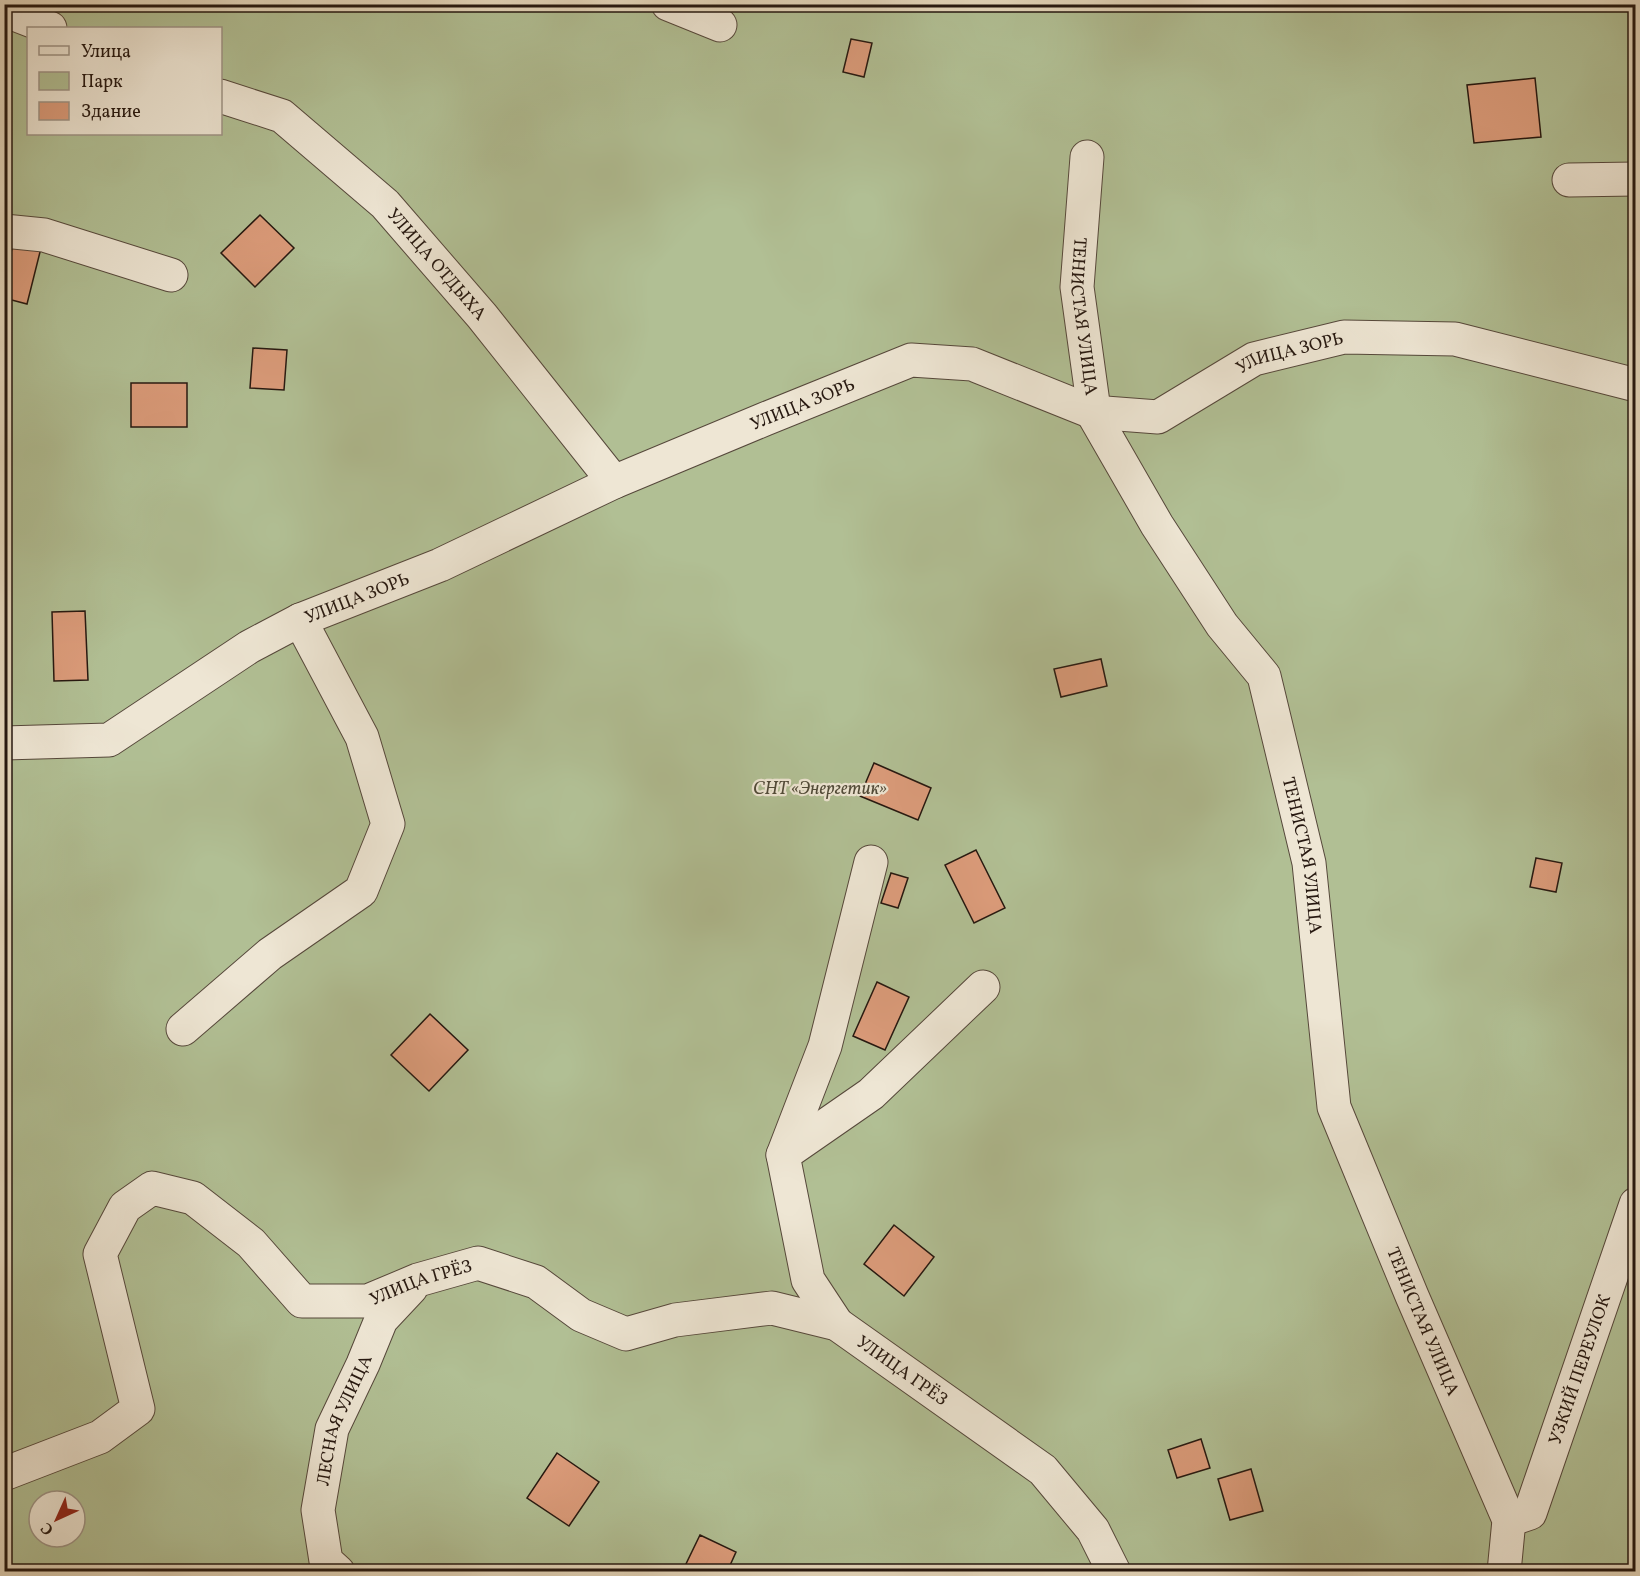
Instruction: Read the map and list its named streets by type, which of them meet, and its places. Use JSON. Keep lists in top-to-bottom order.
{
  "streets": {
    "street": [
      "УЛИЦА ОТДЫХА",
      "ТЕНИСТАЯ УЛИЦА",
      "УЛИЦА ЗОРЬ",
      "УЛИЦА ГРЁЗ",
      "УЗКИЙ ПЕРЕУЛОК",
      "ЛЕСНАЯ УЛИЦА"
    ]
  },
  "crossings": [
    ["УЛИЦА ОТДЫХА", "УЛИЦА ЗОРЬ"],
    ["ТЕНИСТАЯ УЛИЦА", "УЛИЦА ЗОРЬ"],
    ["ТЕНИСТАЯ УЛИЦА", "УЗКИЙ ПЕРЕУЛОК"],
    ["УЛИЦА ГРЁЗ", "ЛЕСНАЯ УЛИЦА"]
  ],
  "parks": ["СНТ «Энергетик»"],
  "legend": ["Улица", "Парк", "Здание"],
  "north": "bottom left"
}
